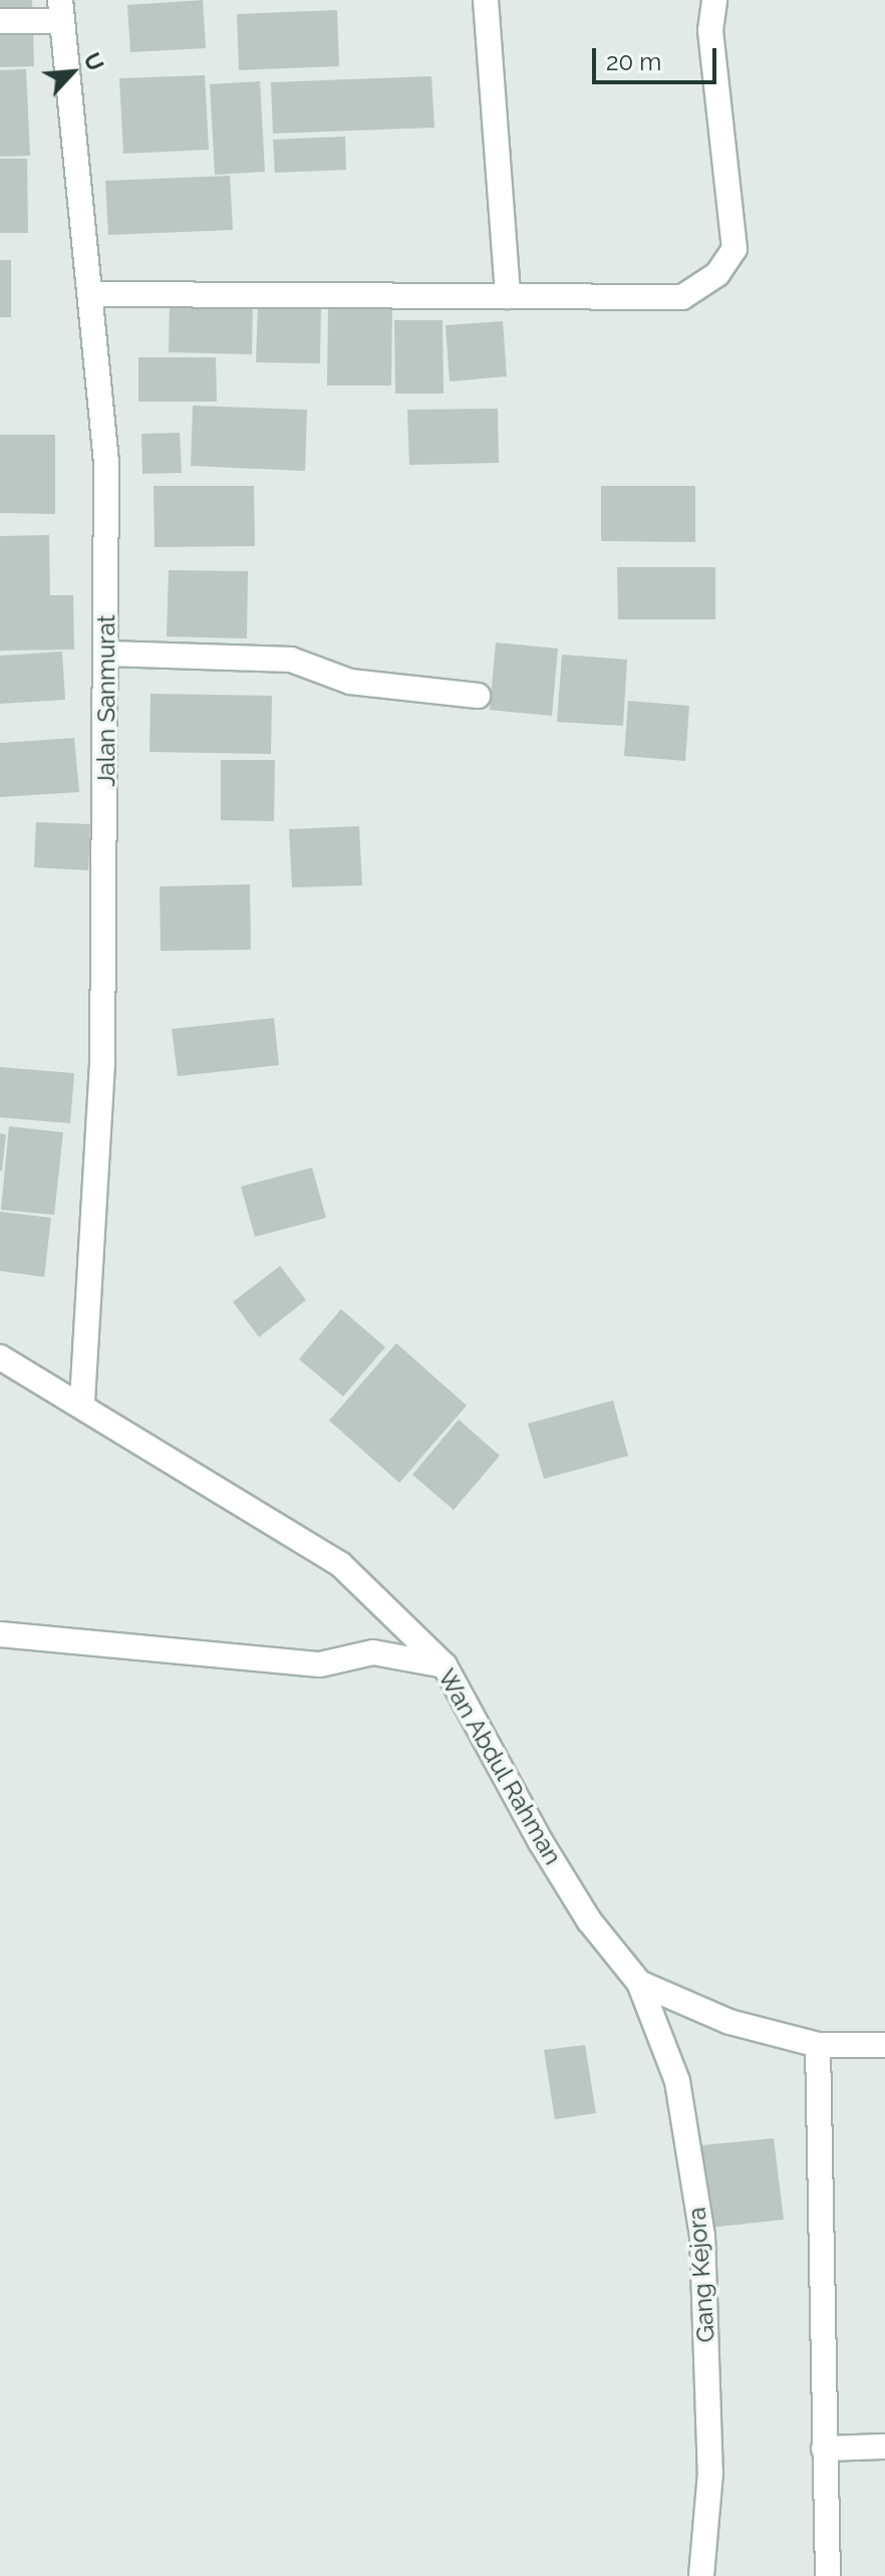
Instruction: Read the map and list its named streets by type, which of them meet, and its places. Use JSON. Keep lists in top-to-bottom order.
{
  "streets": {
    "street": ["Jalan Sanmurat", "Wan Abdul Rahman", "Gang Kejora"]
  },
  "crossings": [
    ["Jalan Sanmurat", "Wan Abdul Rahman"],
    ["Wan Abdul Rahman", "Gang Kejora"]
  ],
  "scale_bar": "20 m",
  "north": "top right"
}
